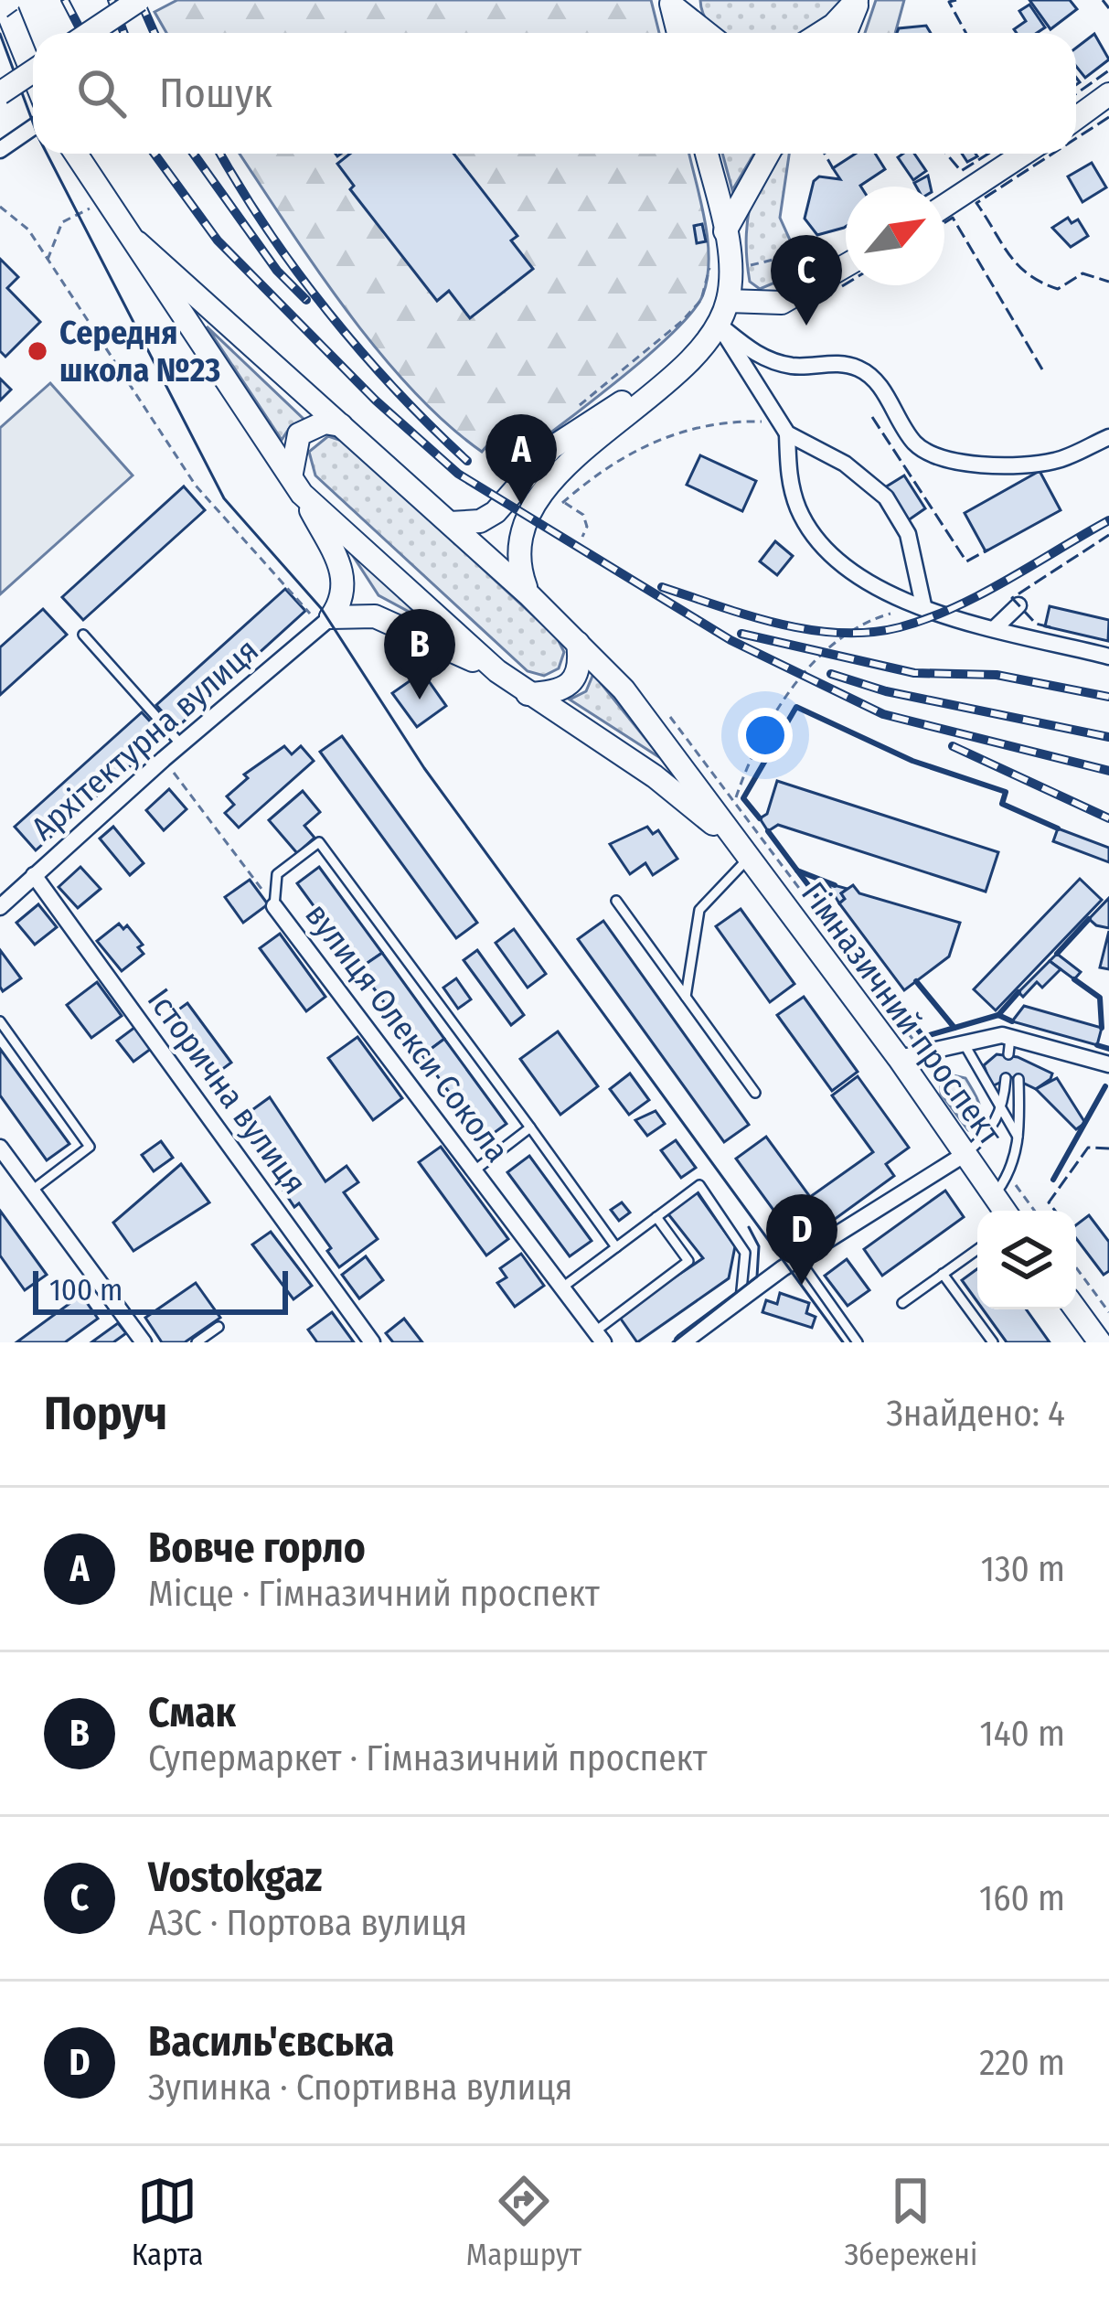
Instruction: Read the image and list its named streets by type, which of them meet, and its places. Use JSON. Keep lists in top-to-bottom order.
{
  "streets": {
    "main road": ["Гімназичний проспект"],
    "street": ["Архітектурна вулиця", "вулиця Олекси Сокола", "Історична вулиця"]
  },
  "crossings": [
    ["Архітектурна вулиця", "вулиця Олекси Сокола"],
    ["Архітектурна вулиця", "Історична вулиця"]
  ],
  "places": ["Середня школа №23"],
  "scale_bar": "100 m",
  "north": "top right",
  "page": {
    "search": "Пошук",
    "pins": [
      "C",
      "A",
      "B",
      "D"
    ],
    "scale": "100 m",
    "heading": ["Поруч", "Знайдено: 4"],
    "list": [
      {
        "mark": "A",
        "name": "Вовче горло",
        "note": "Місце · Гімназичний проспект",
        "value": "130 m"
      },
      {
        "mark": "B",
        "name": "Смак",
        "note": "Супермаркет · Гімназичний проспект",
        "value": "140 m"
      },
      {
        "mark": "C",
        "name": "Vostokgaz",
        "note": "АЗС · Портова вулиця",
        "value": "160 m"
      },
      {
        "mark": "D",
        "name": "Василь'євська",
        "note": "Зупинка · Спортивна вулиця",
        "value": "220 m"
      }
    ],
    "nav": ["Карта", "Маршрут", "Збережені"]
  }
}
